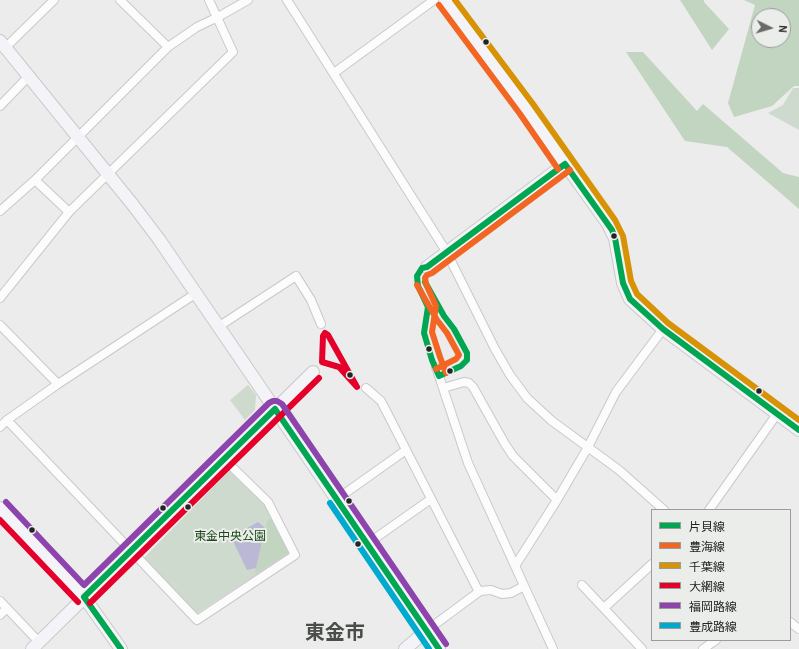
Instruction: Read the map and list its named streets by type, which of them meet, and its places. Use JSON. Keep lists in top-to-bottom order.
{
  "districts": ["東金市"],
  "parks": ["東金中央公園"],
  "lines": [
    "transit line 千葉線",
    "transit line 豊海線",
    "transit line 片貝線",
    "transit line 大網線",
    "transit line 福岡路線",
    "transit line 豊成路線"
  ],
  "legend": [
    "片貝線",
    "豊海線",
    "千葉線",
    "大網線",
    "福岡路線",
    "豊成路線"
  ],
  "north": "right"
}
